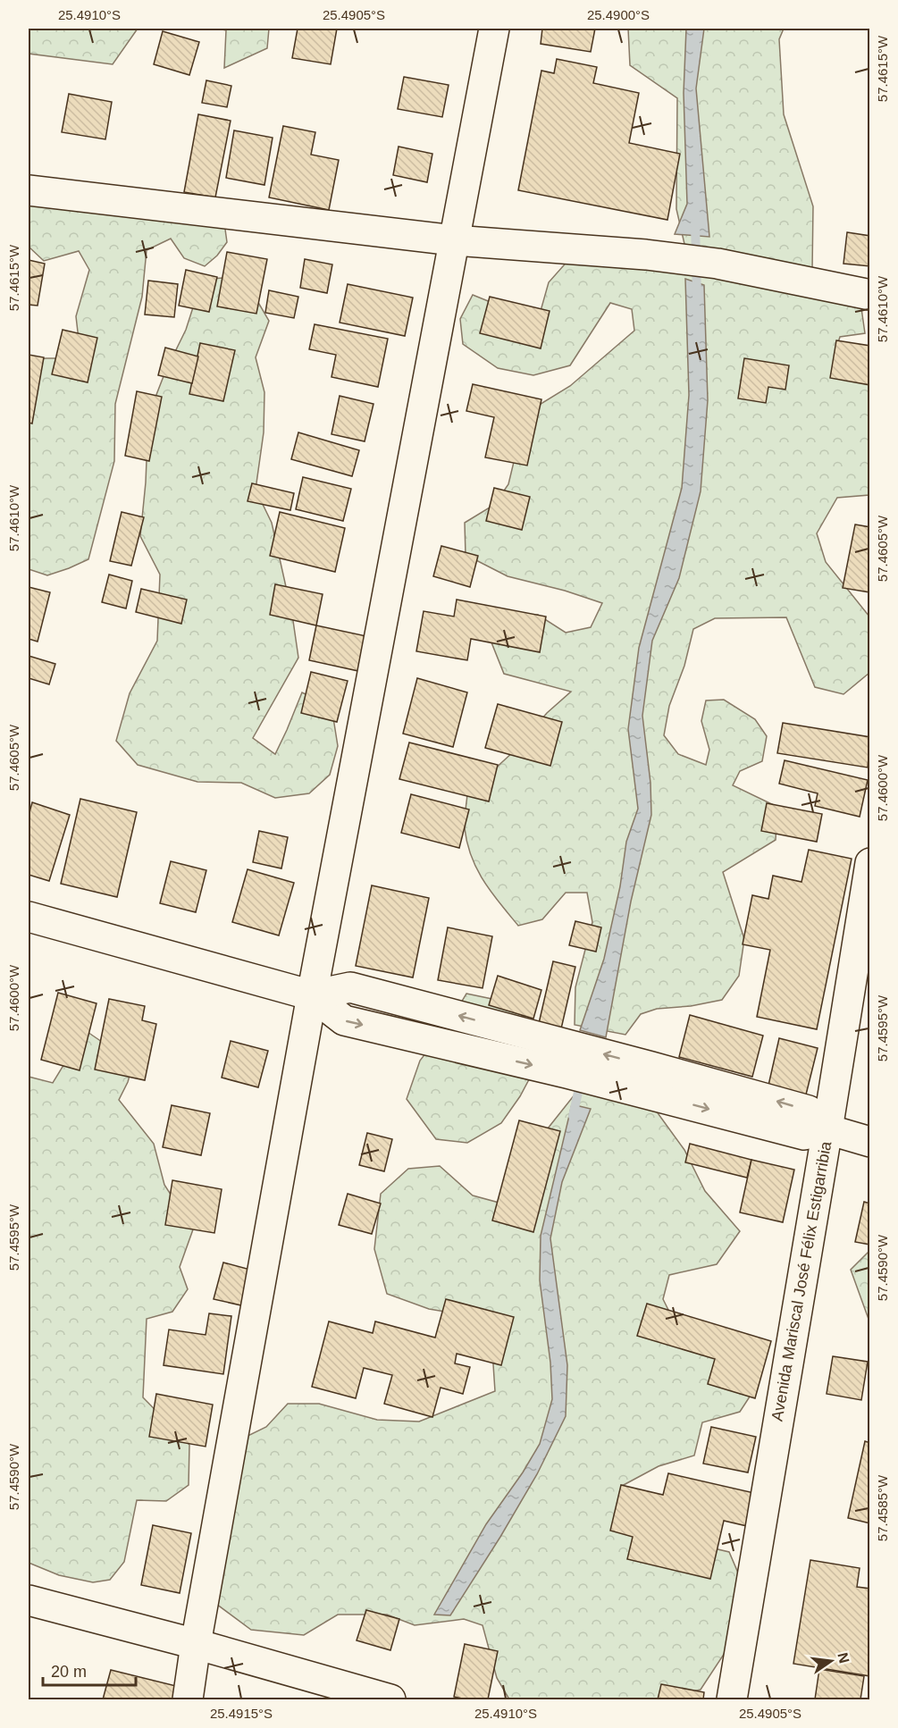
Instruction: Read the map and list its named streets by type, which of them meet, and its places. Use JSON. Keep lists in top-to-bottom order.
{
  "streets": {
    "street": ["Avenida Mariscal José Félix Estigarribia"]
  },
  "scale_bar": "20 m",
  "north": "right",
  "coordinates": [
    "25.4910°S",
    "25.4905°S",
    "25.4900°S",
    "57.4615°W",
    "57.4610°W",
    "57.4605°W",
    "57.4600°W",
    "57.4595°W",
    "57.4590°W",
    "57.4585°W",
    "25.4915°S"
  ]
}
